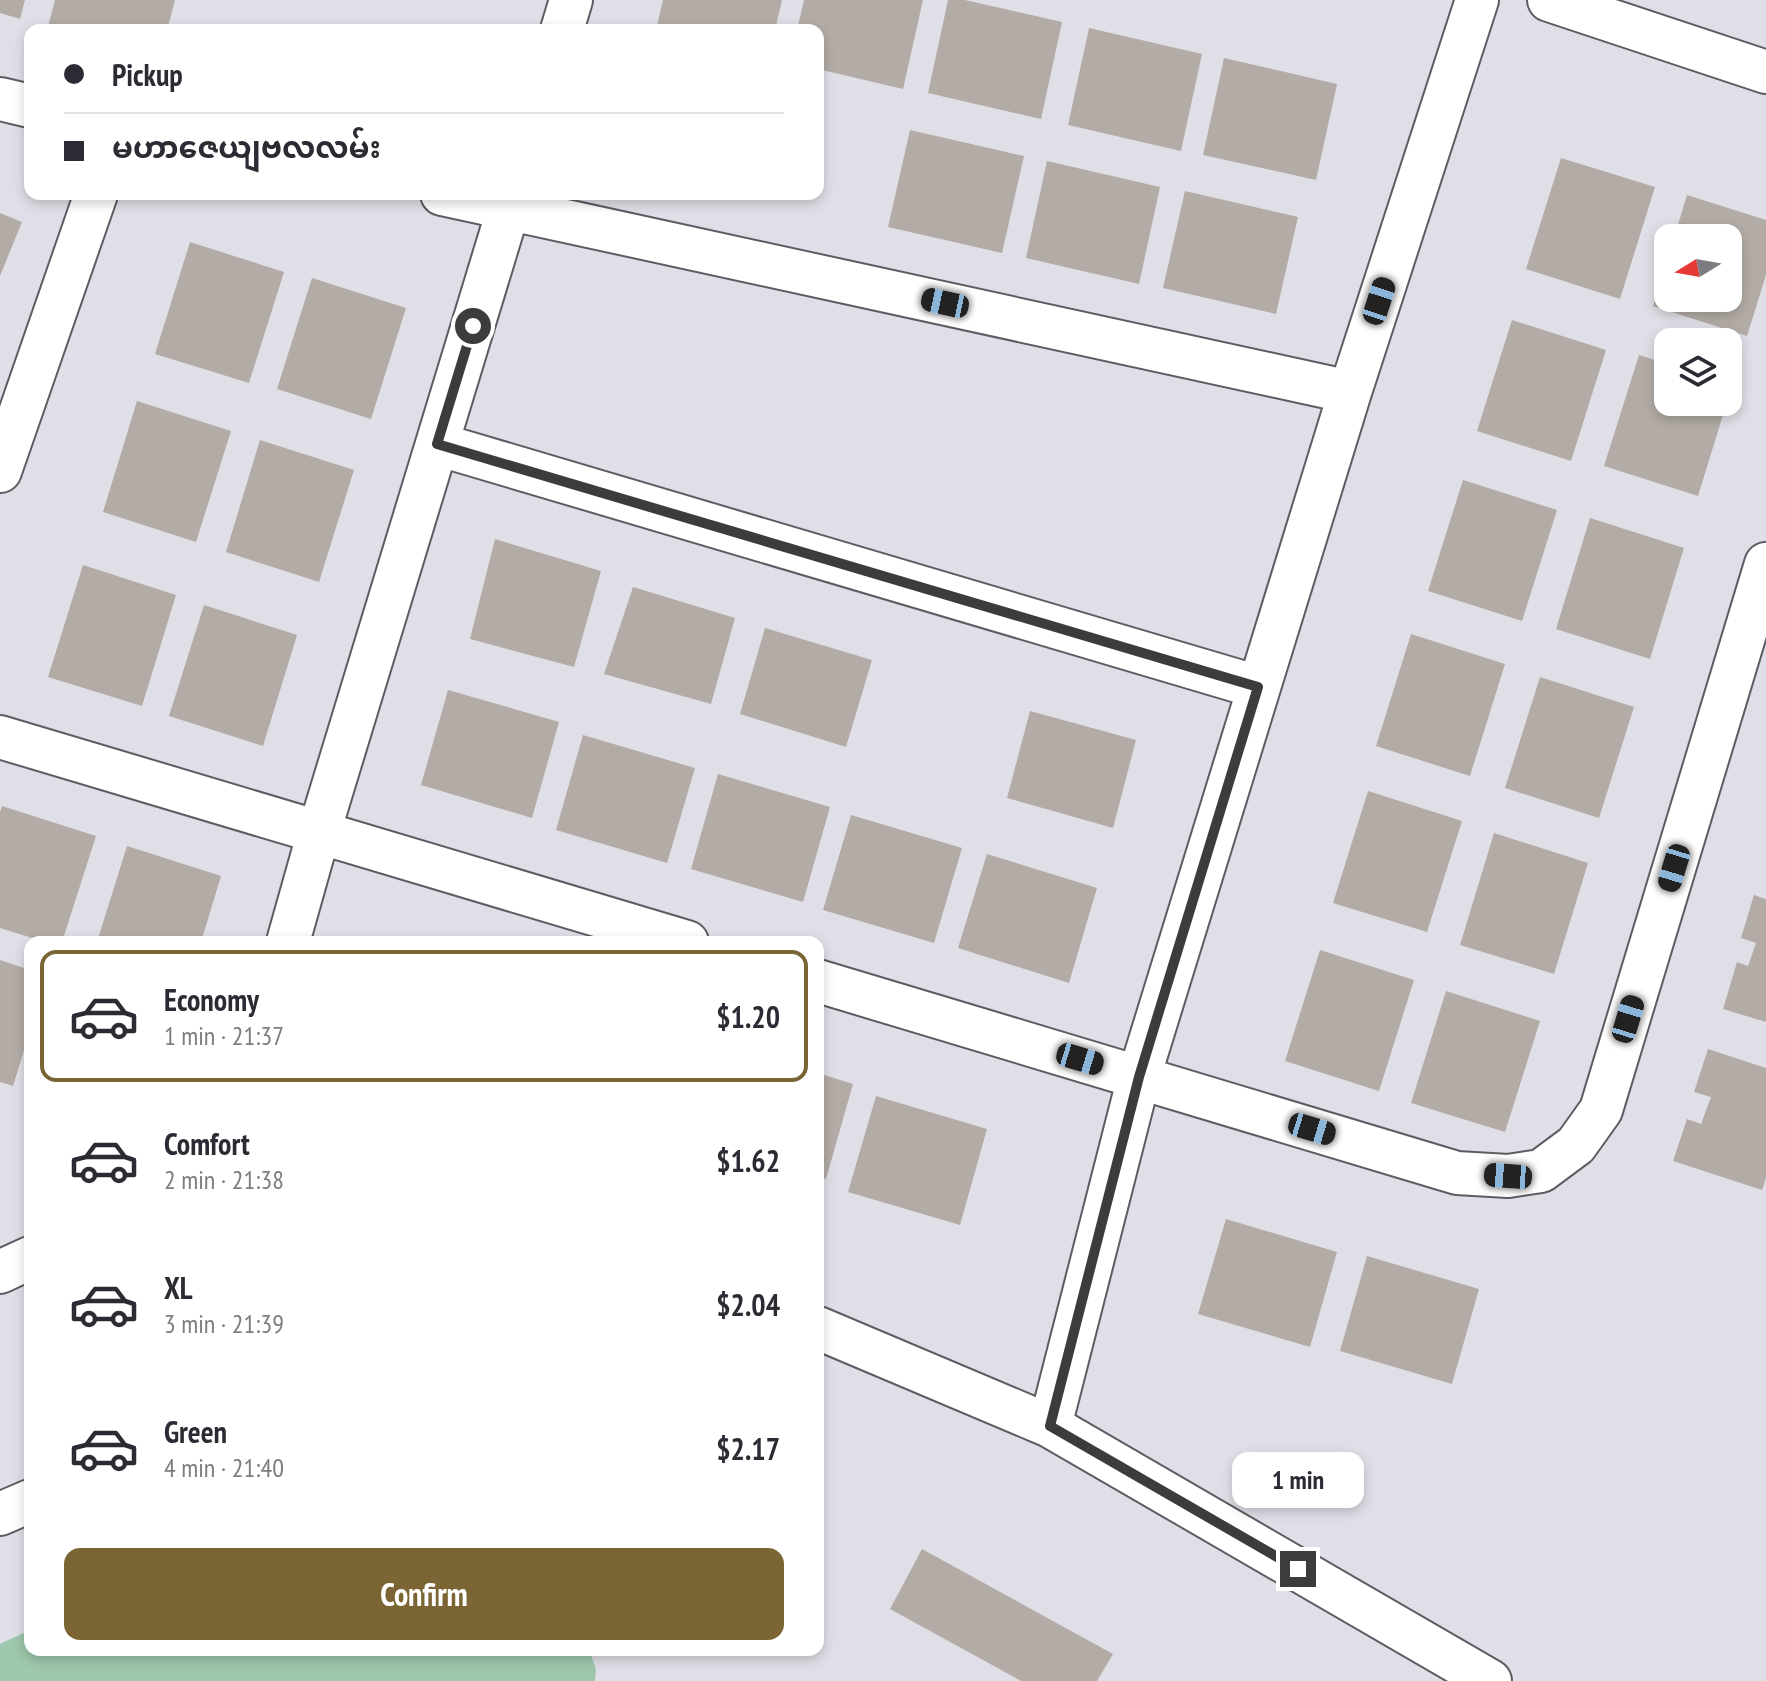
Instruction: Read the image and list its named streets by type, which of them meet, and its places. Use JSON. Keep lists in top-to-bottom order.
{
  "north": "left",
  "page": {
    "banner": ["Pickup", "မဟာဇေယျဗလလမ်း"],
    "list": [
      {
        "name": "Economy",
        "note": "1 min · 21:37",
        "value": "$1.20"
      },
      {
        "name": "Comfort",
        "note": "2 min · 21:38",
        "value": "$1.62"
      },
      {
        "name": "XL",
        "note": "3 min · 21:39",
        "value": "$2.04"
      },
      {
        "name": "Green",
        "note": "4 min · 21:40",
        "value": "$2.17"
      }
    ],
    "bubble": "1 min",
    "buttons": "Confirm"
  }
}
